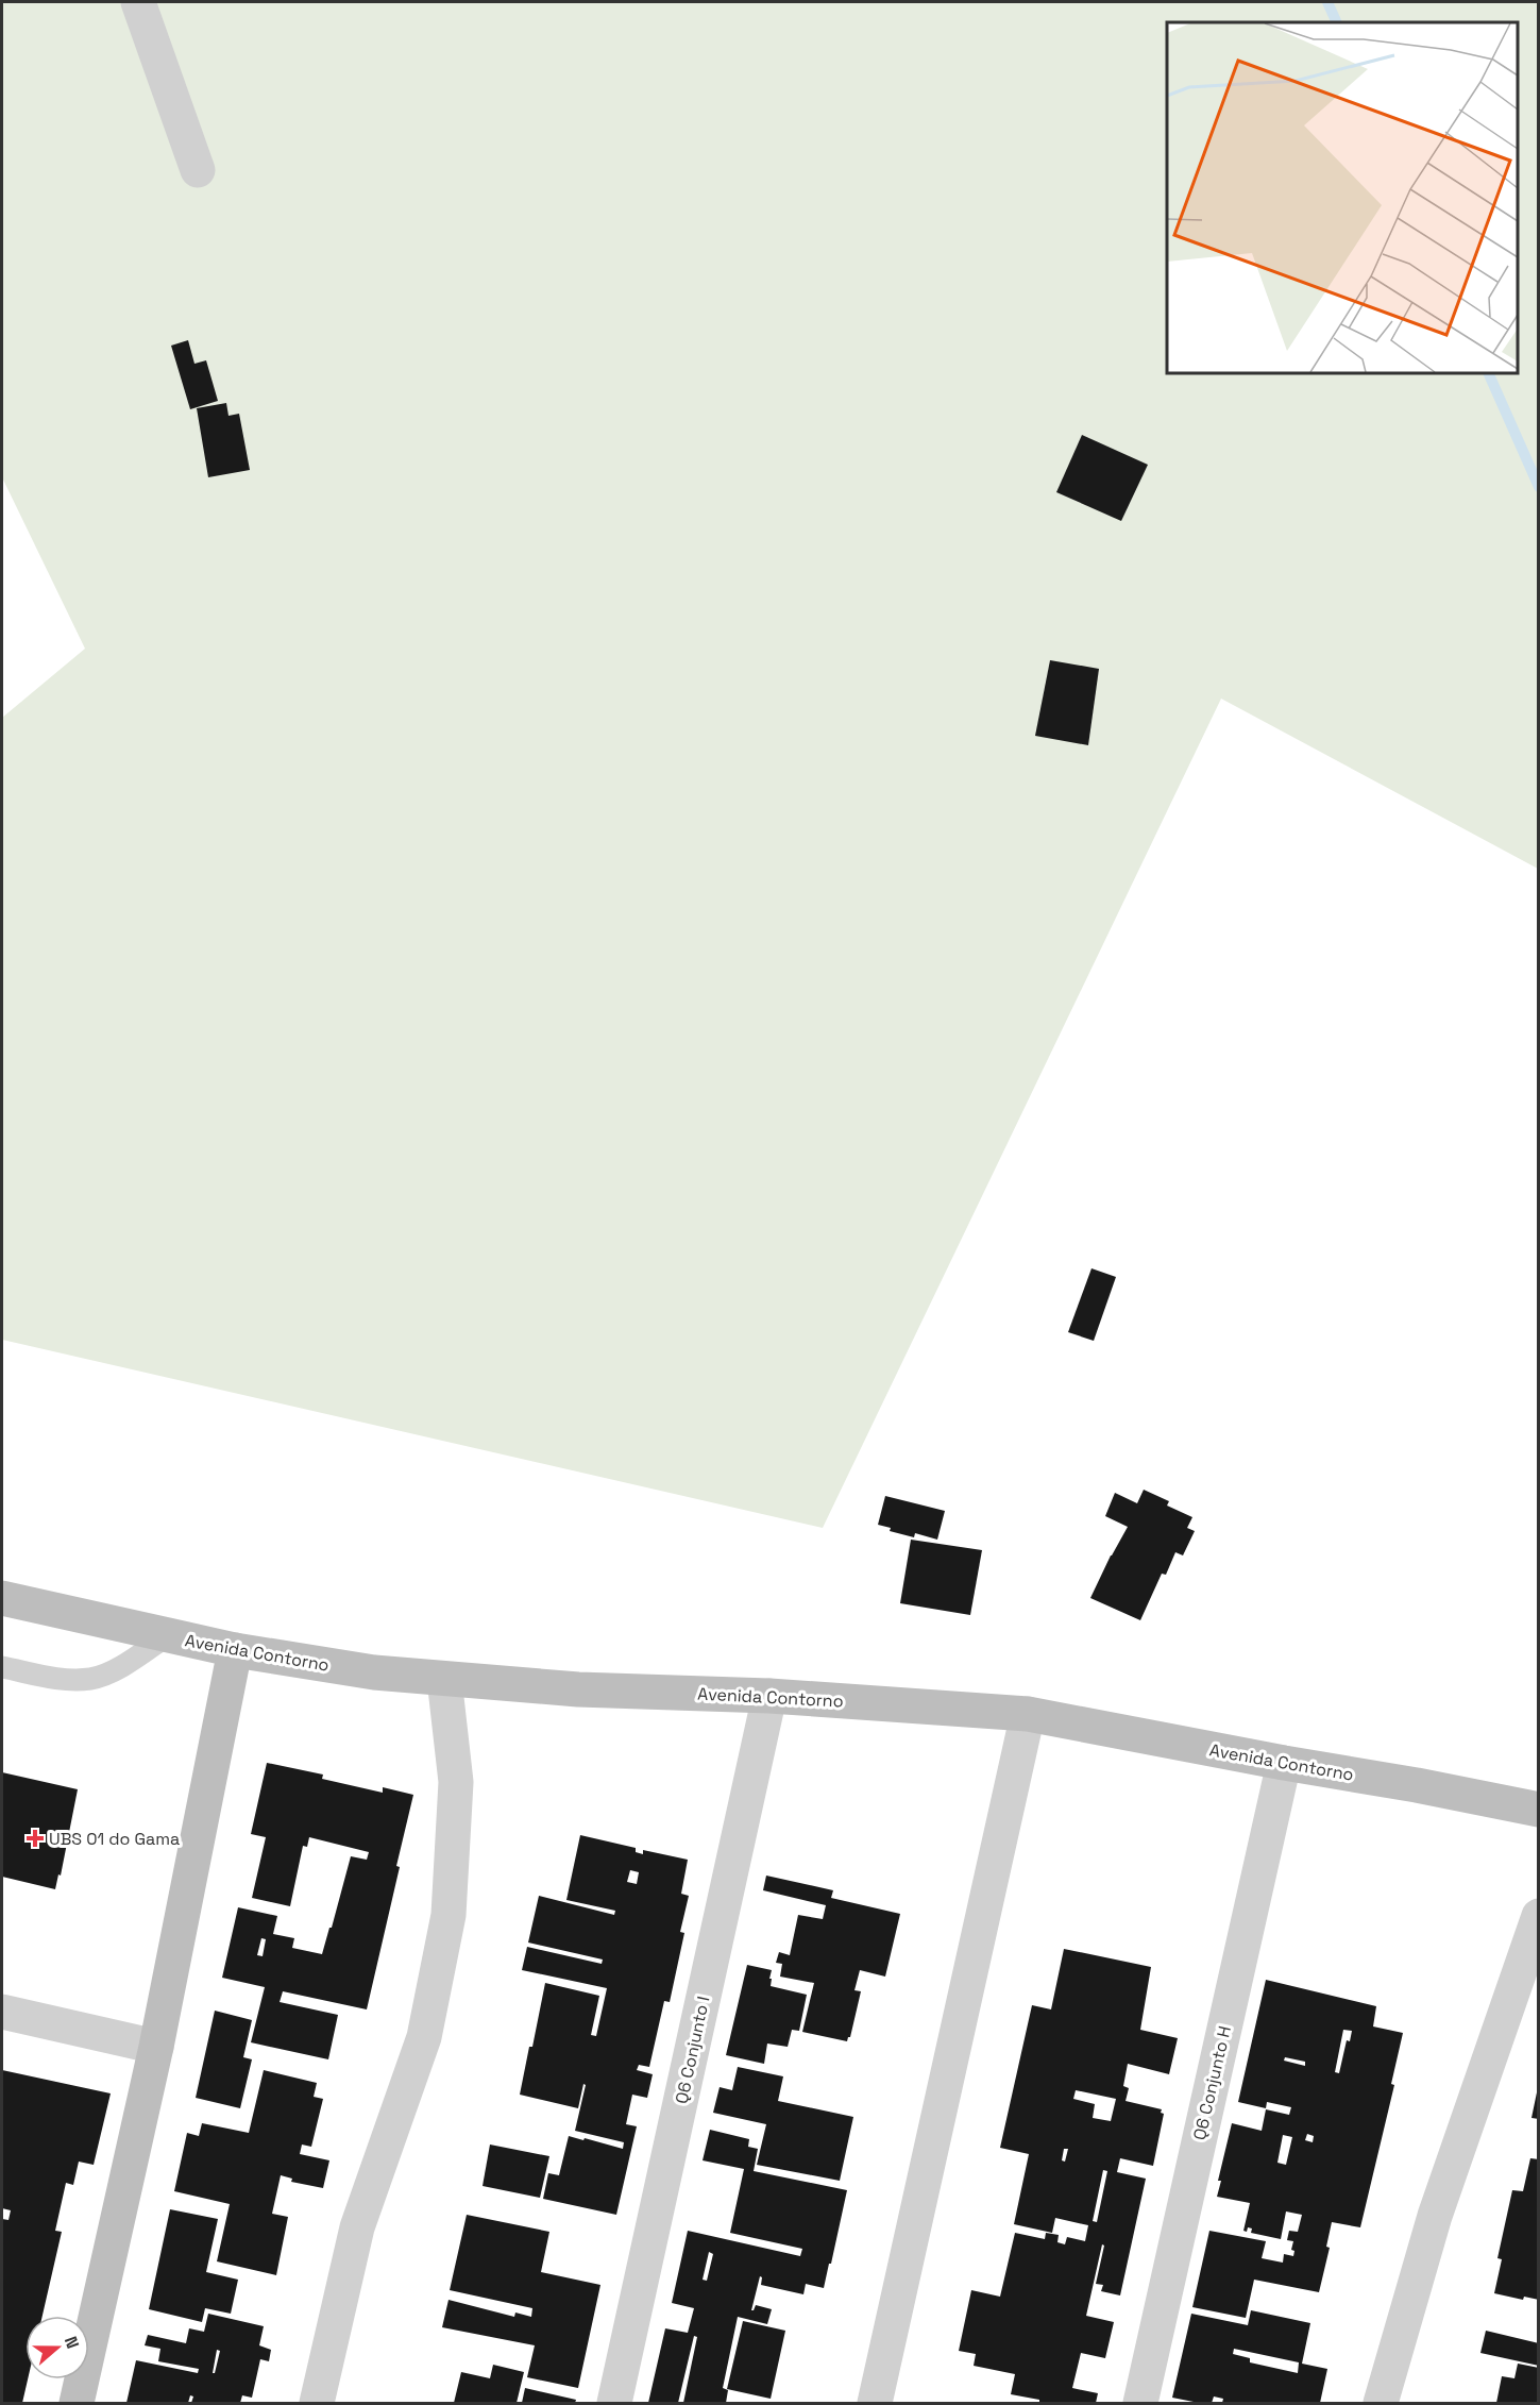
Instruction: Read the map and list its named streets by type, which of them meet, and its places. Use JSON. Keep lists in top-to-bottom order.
{
  "streets": {
    "street": ["Avenida Contorno", "Q6 Conjunto I", "Q6 Conjunto H"]
  },
  "crossings": [
    ["Avenida Contorno", "Q6 Conjunto I"],
    ["Avenida Contorno", "Q6 Conjunto H"]
  ],
  "places": {
    "health": ["UBS 01 do Gama"]
  },
  "north": "right"
}
